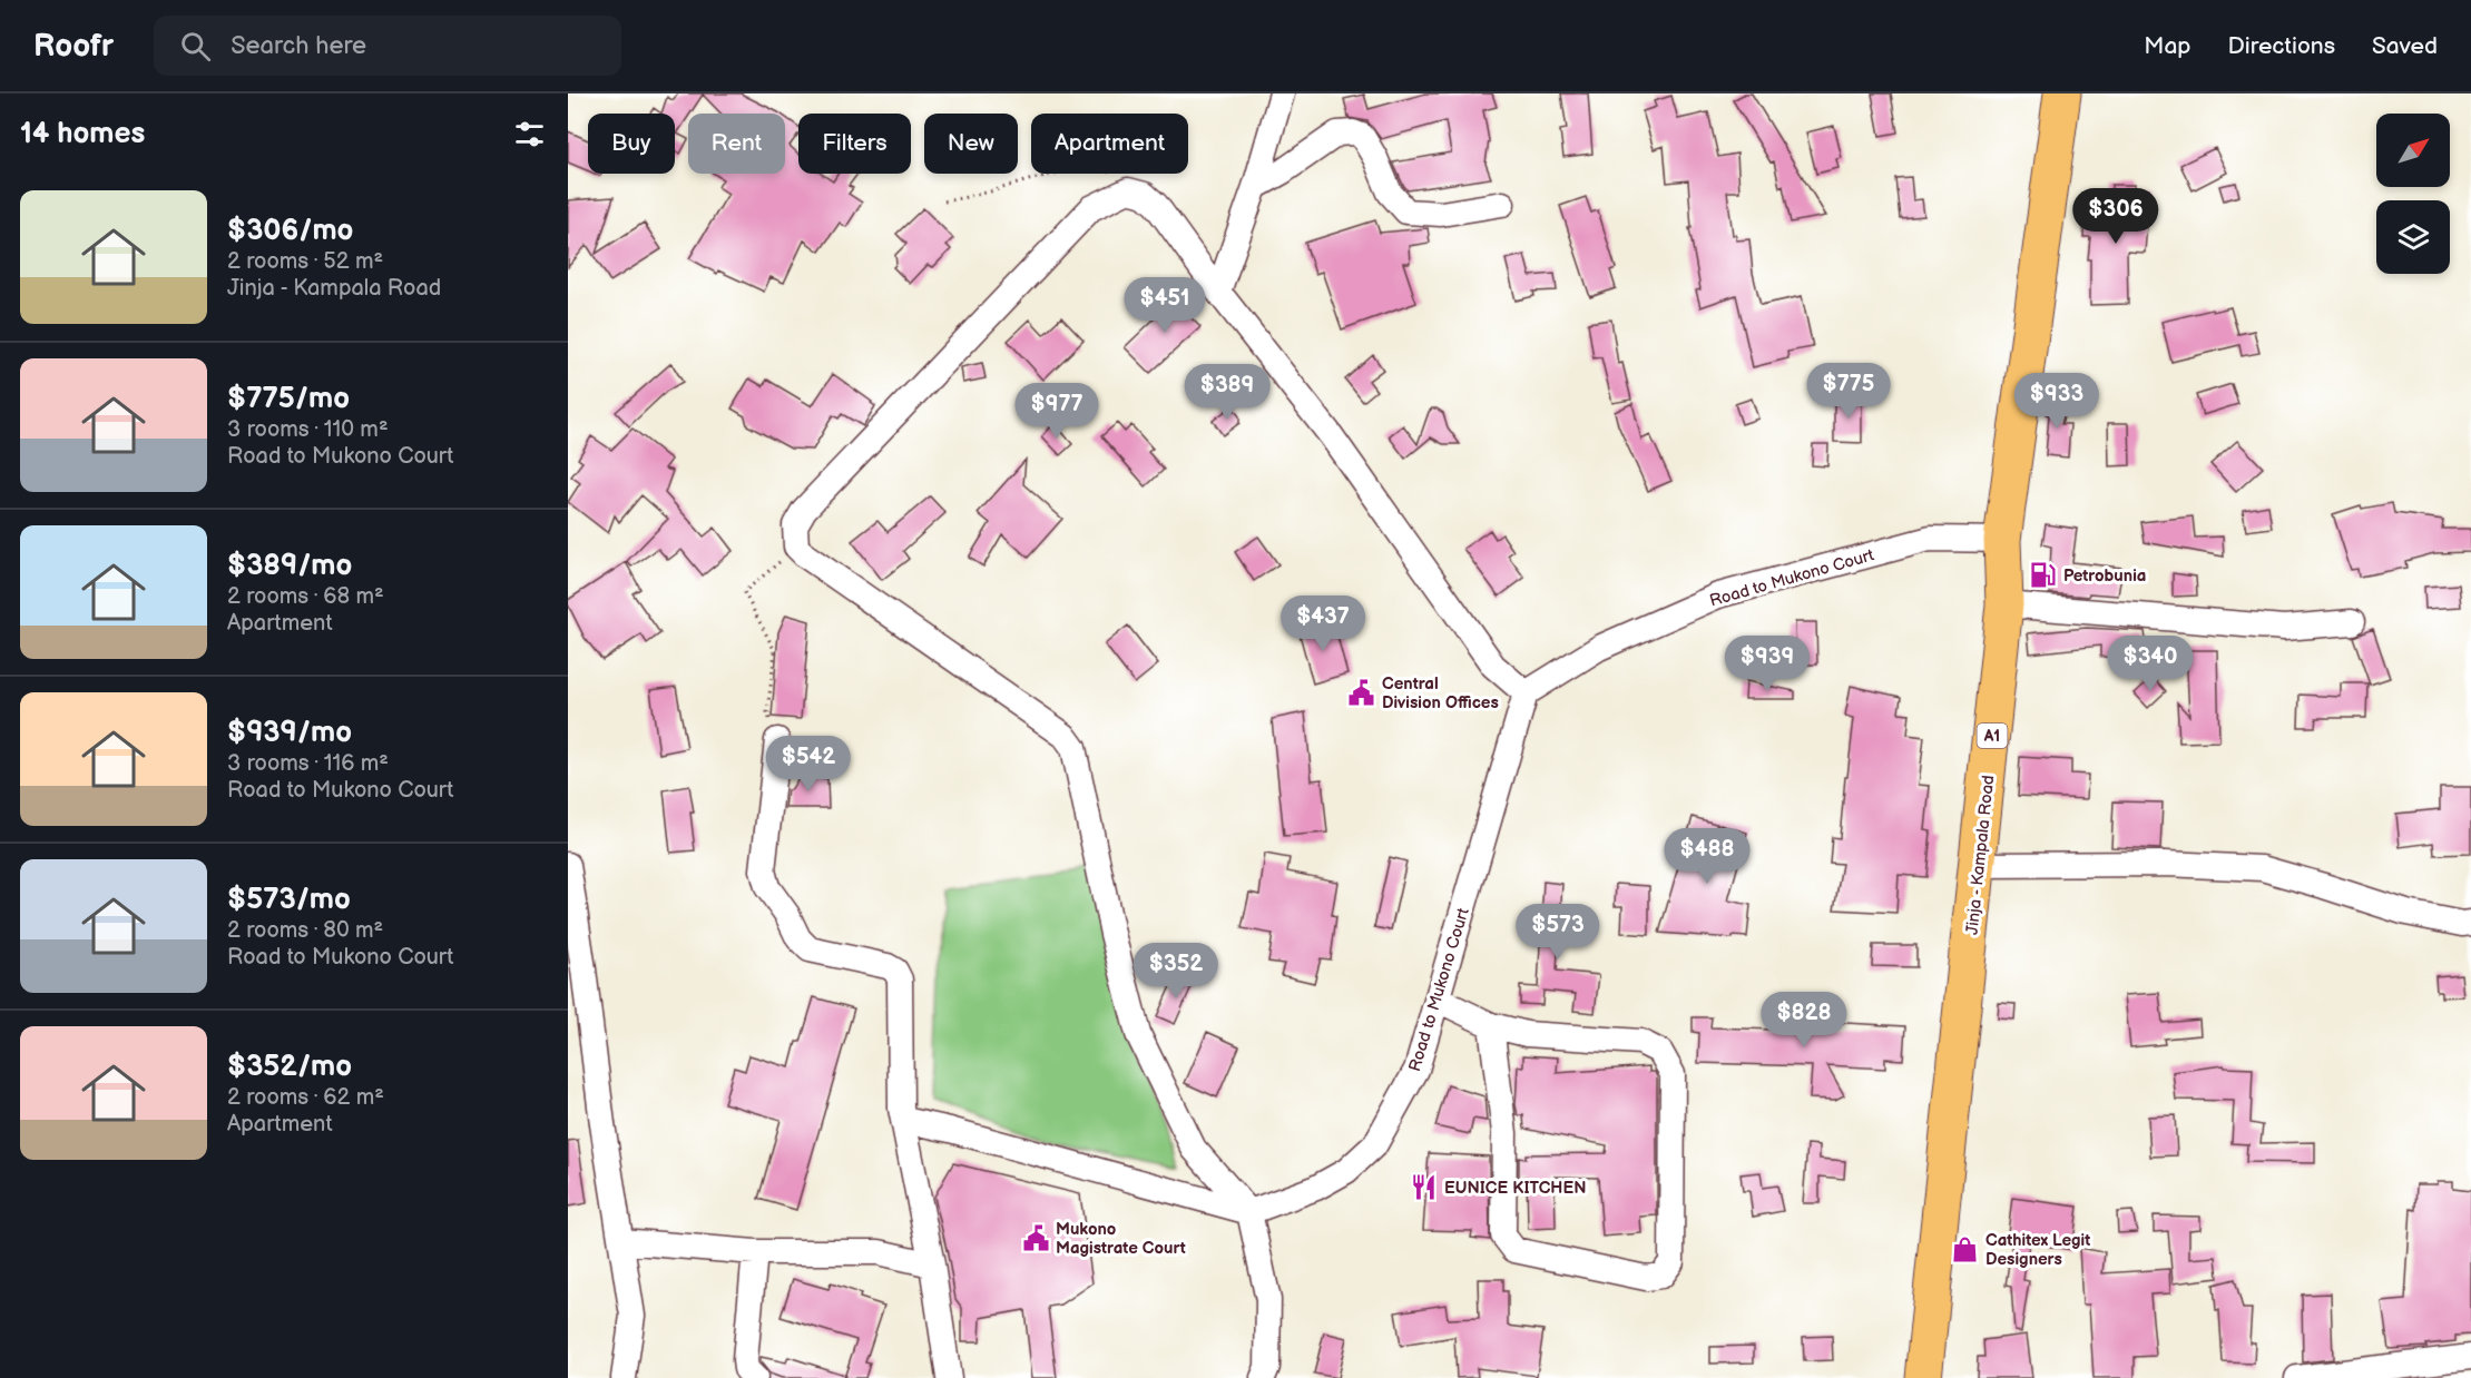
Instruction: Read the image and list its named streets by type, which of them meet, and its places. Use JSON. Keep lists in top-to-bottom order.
{
  "streets": {
    "highway": ["A1", "Jinja - Kampala Road"],
    "street": ["Road to Mukono Court"]
  },
  "crossings": [
    ["Road to Mukono Court", "Jinja - Kampala Road"]
  ],
  "places": {
    "fuel station": ["Petrobunia"],
    "public building": ["Central Division Offices", "Mukono Magistrate Court"],
    "restaurant": ["EUNICE KITCHEN"],
    "shop": ["Cathitex Legit Designers"]
  },
  "north": "top right",
  "page": {
    "header": "Roofr",
    "search": "Search here",
    "nav": ["Map", "Directions", "Saved"],
    "heading": "14 homes",
    "chip": [
      "Buy",
      "Rent",
      "Filters",
      "New",
      "Apartment"
    ],
    "list": [
      {
        "name": "$306/mo",
        "note": "2 rooms · 52 m² · Jinja - Kampala Road"
      },
      {
        "name": "$775/mo",
        "note": "3 rooms · 110 m² · Road to Mukono Court"
      },
      {
        "name": "$389/mo",
        "note": "2 rooms · 68 m² · Apartment"
      },
      {
        "name": "$939/mo",
        "note": "3 rooms · 116 m² · Road to Mukono Court"
      },
      {
        "name": "$573/mo",
        "note": "2 rooms · 80 m² · Road to Mukono Court"
      },
      {
        "name": "$352/mo",
        "note": "2 rooms · 62 m² · Apartment"
      }
    ],
    "price": [
      "$306",
      "$451",
      "$775",
      "$389",
      "$933",
      "$977",
      "$437",
      "$939",
      "$340",
      "$542",
      "$488",
      "$573",
      "$352",
      "$828"
    ]
  }
}
